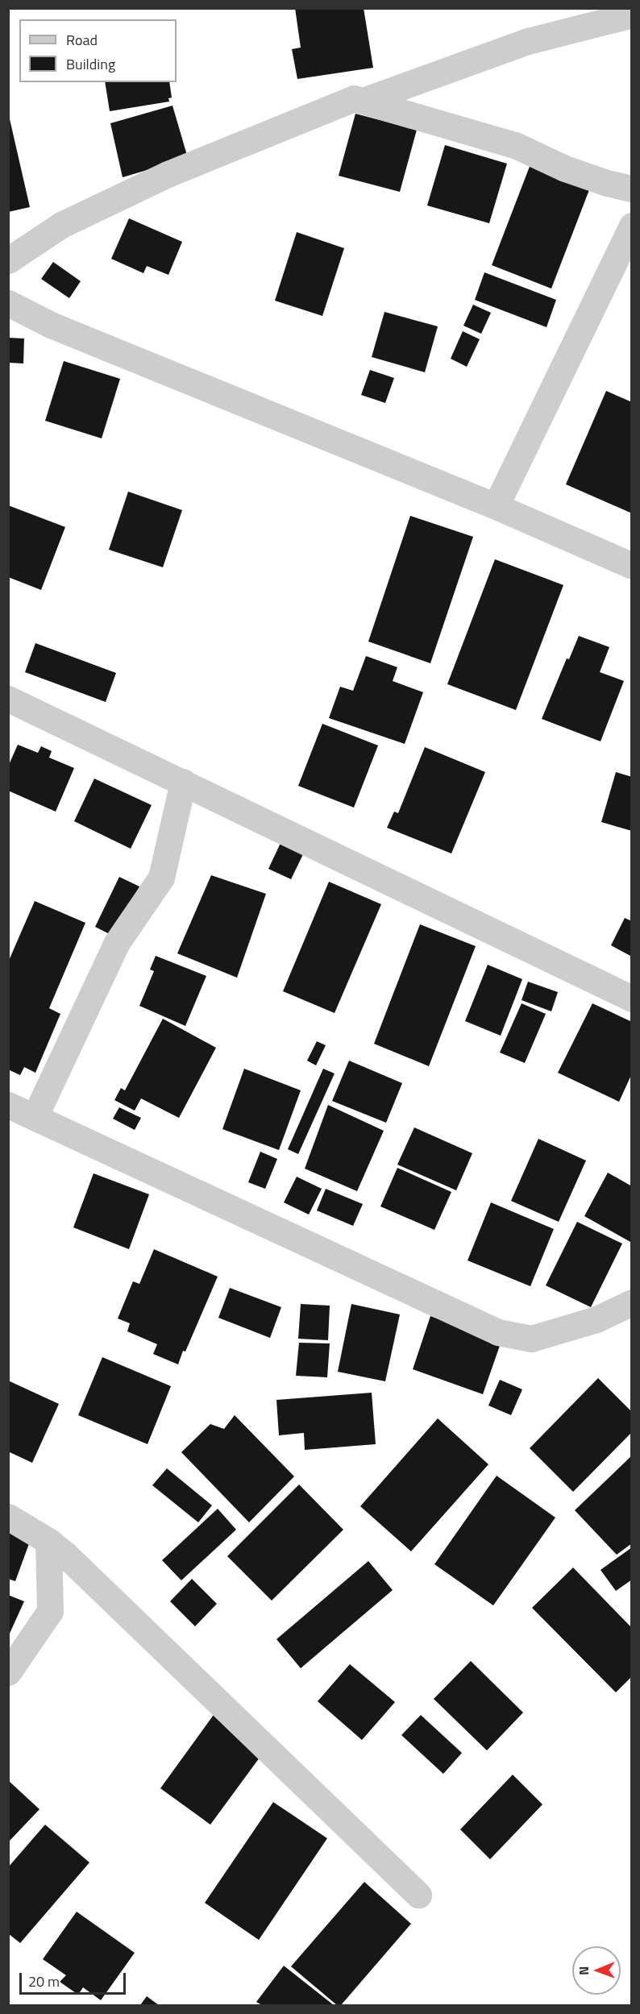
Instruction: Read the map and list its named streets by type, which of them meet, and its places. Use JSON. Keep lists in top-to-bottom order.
{
  "legend": ["Road", "Building"],
  "scale_bar": "20 m",
  "north": "left"
}
